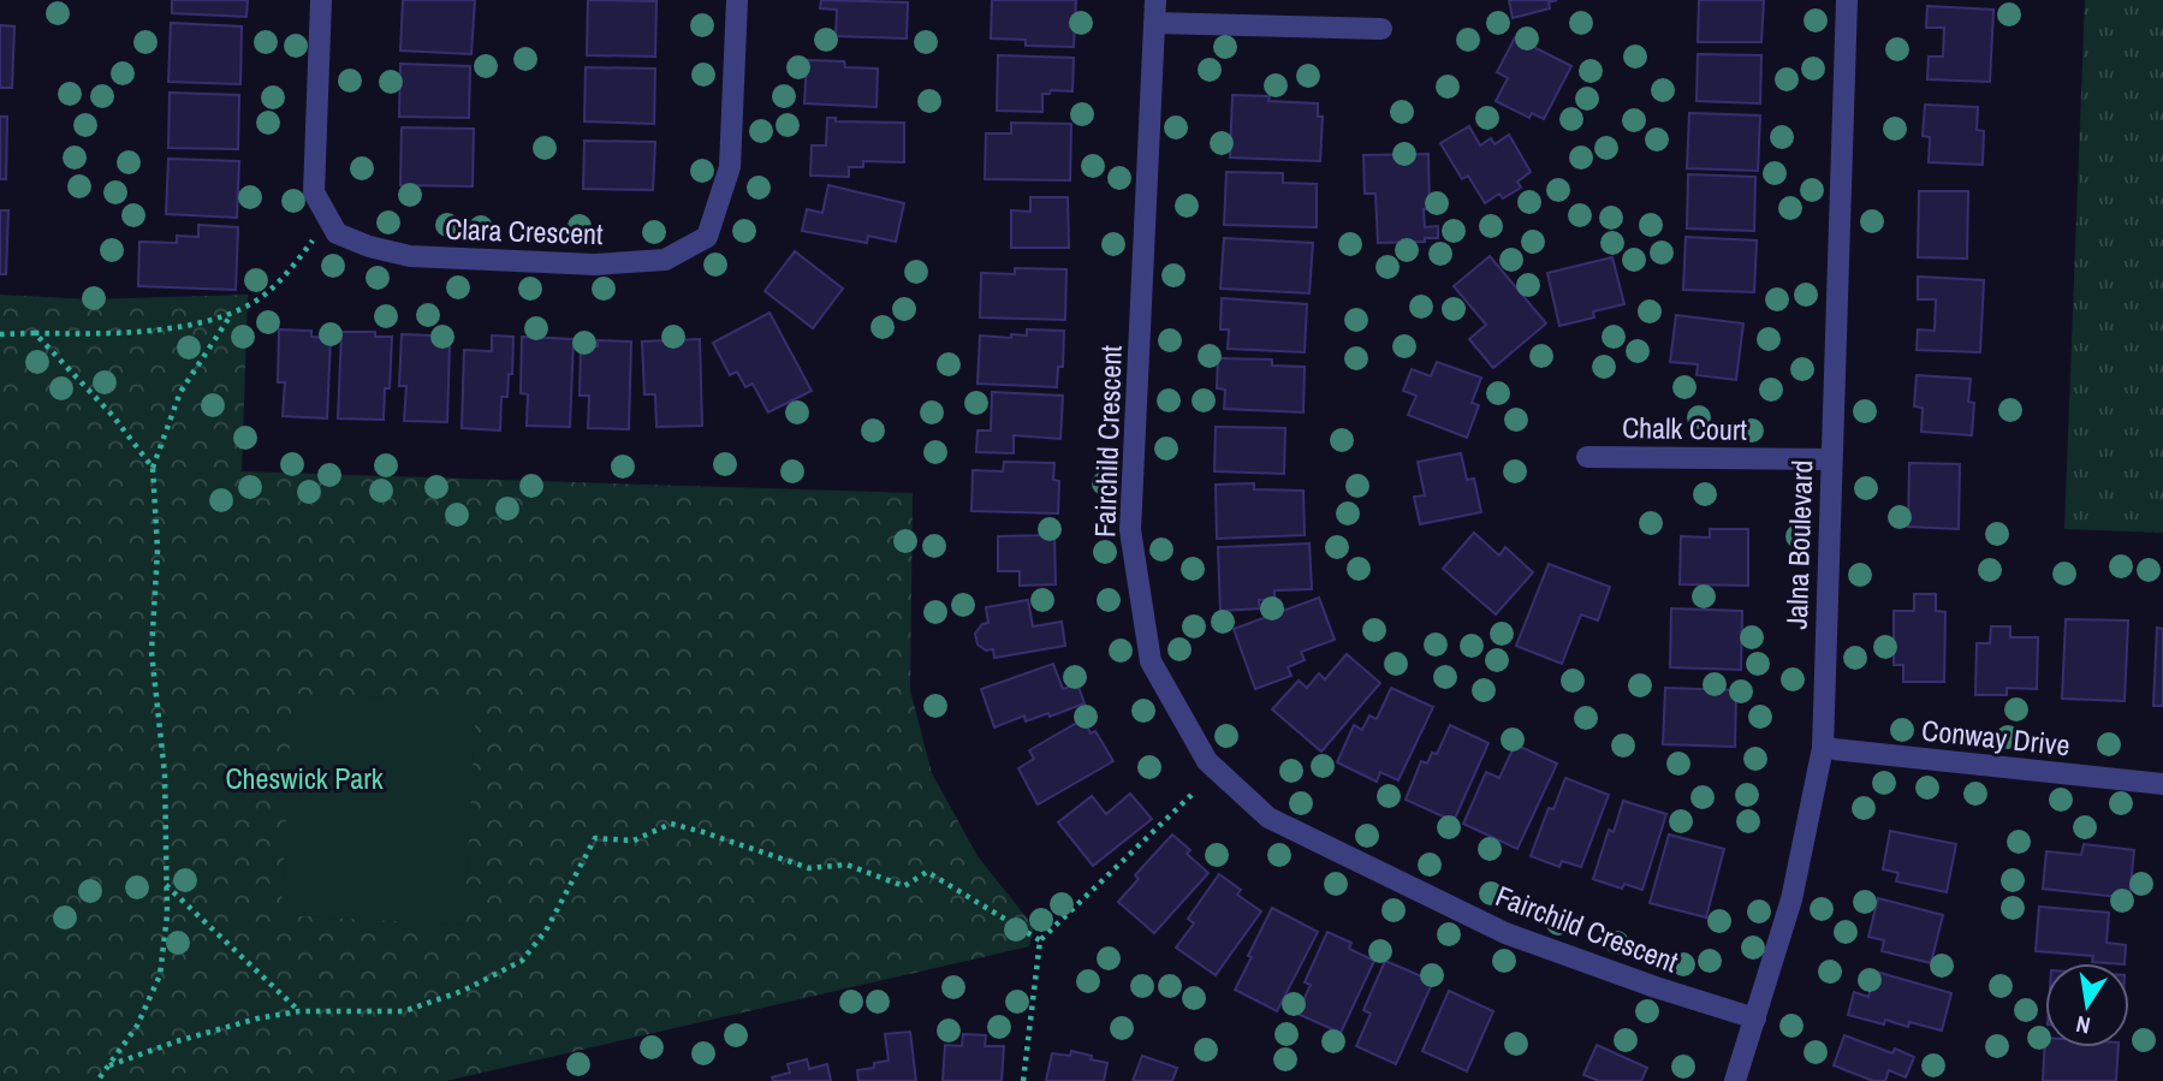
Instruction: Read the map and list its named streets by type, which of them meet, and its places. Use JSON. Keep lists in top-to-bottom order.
{
  "streets": {
    "street": [
      "Clara Crescent",
      "Chalk Court",
      "Fairchild Crescent",
      "Jalna Boulevard",
      "Conway Drive"
    ]
  },
  "crossings": [
    ["Chalk Court", "Jalna Boulevard"],
    ["Fairchild Crescent", "Jalna Boulevard"],
    ["Jalna Boulevard", "Conway Drive"]
  ],
  "parks": ["Cheswick Park"],
  "north": "bottom"
}
